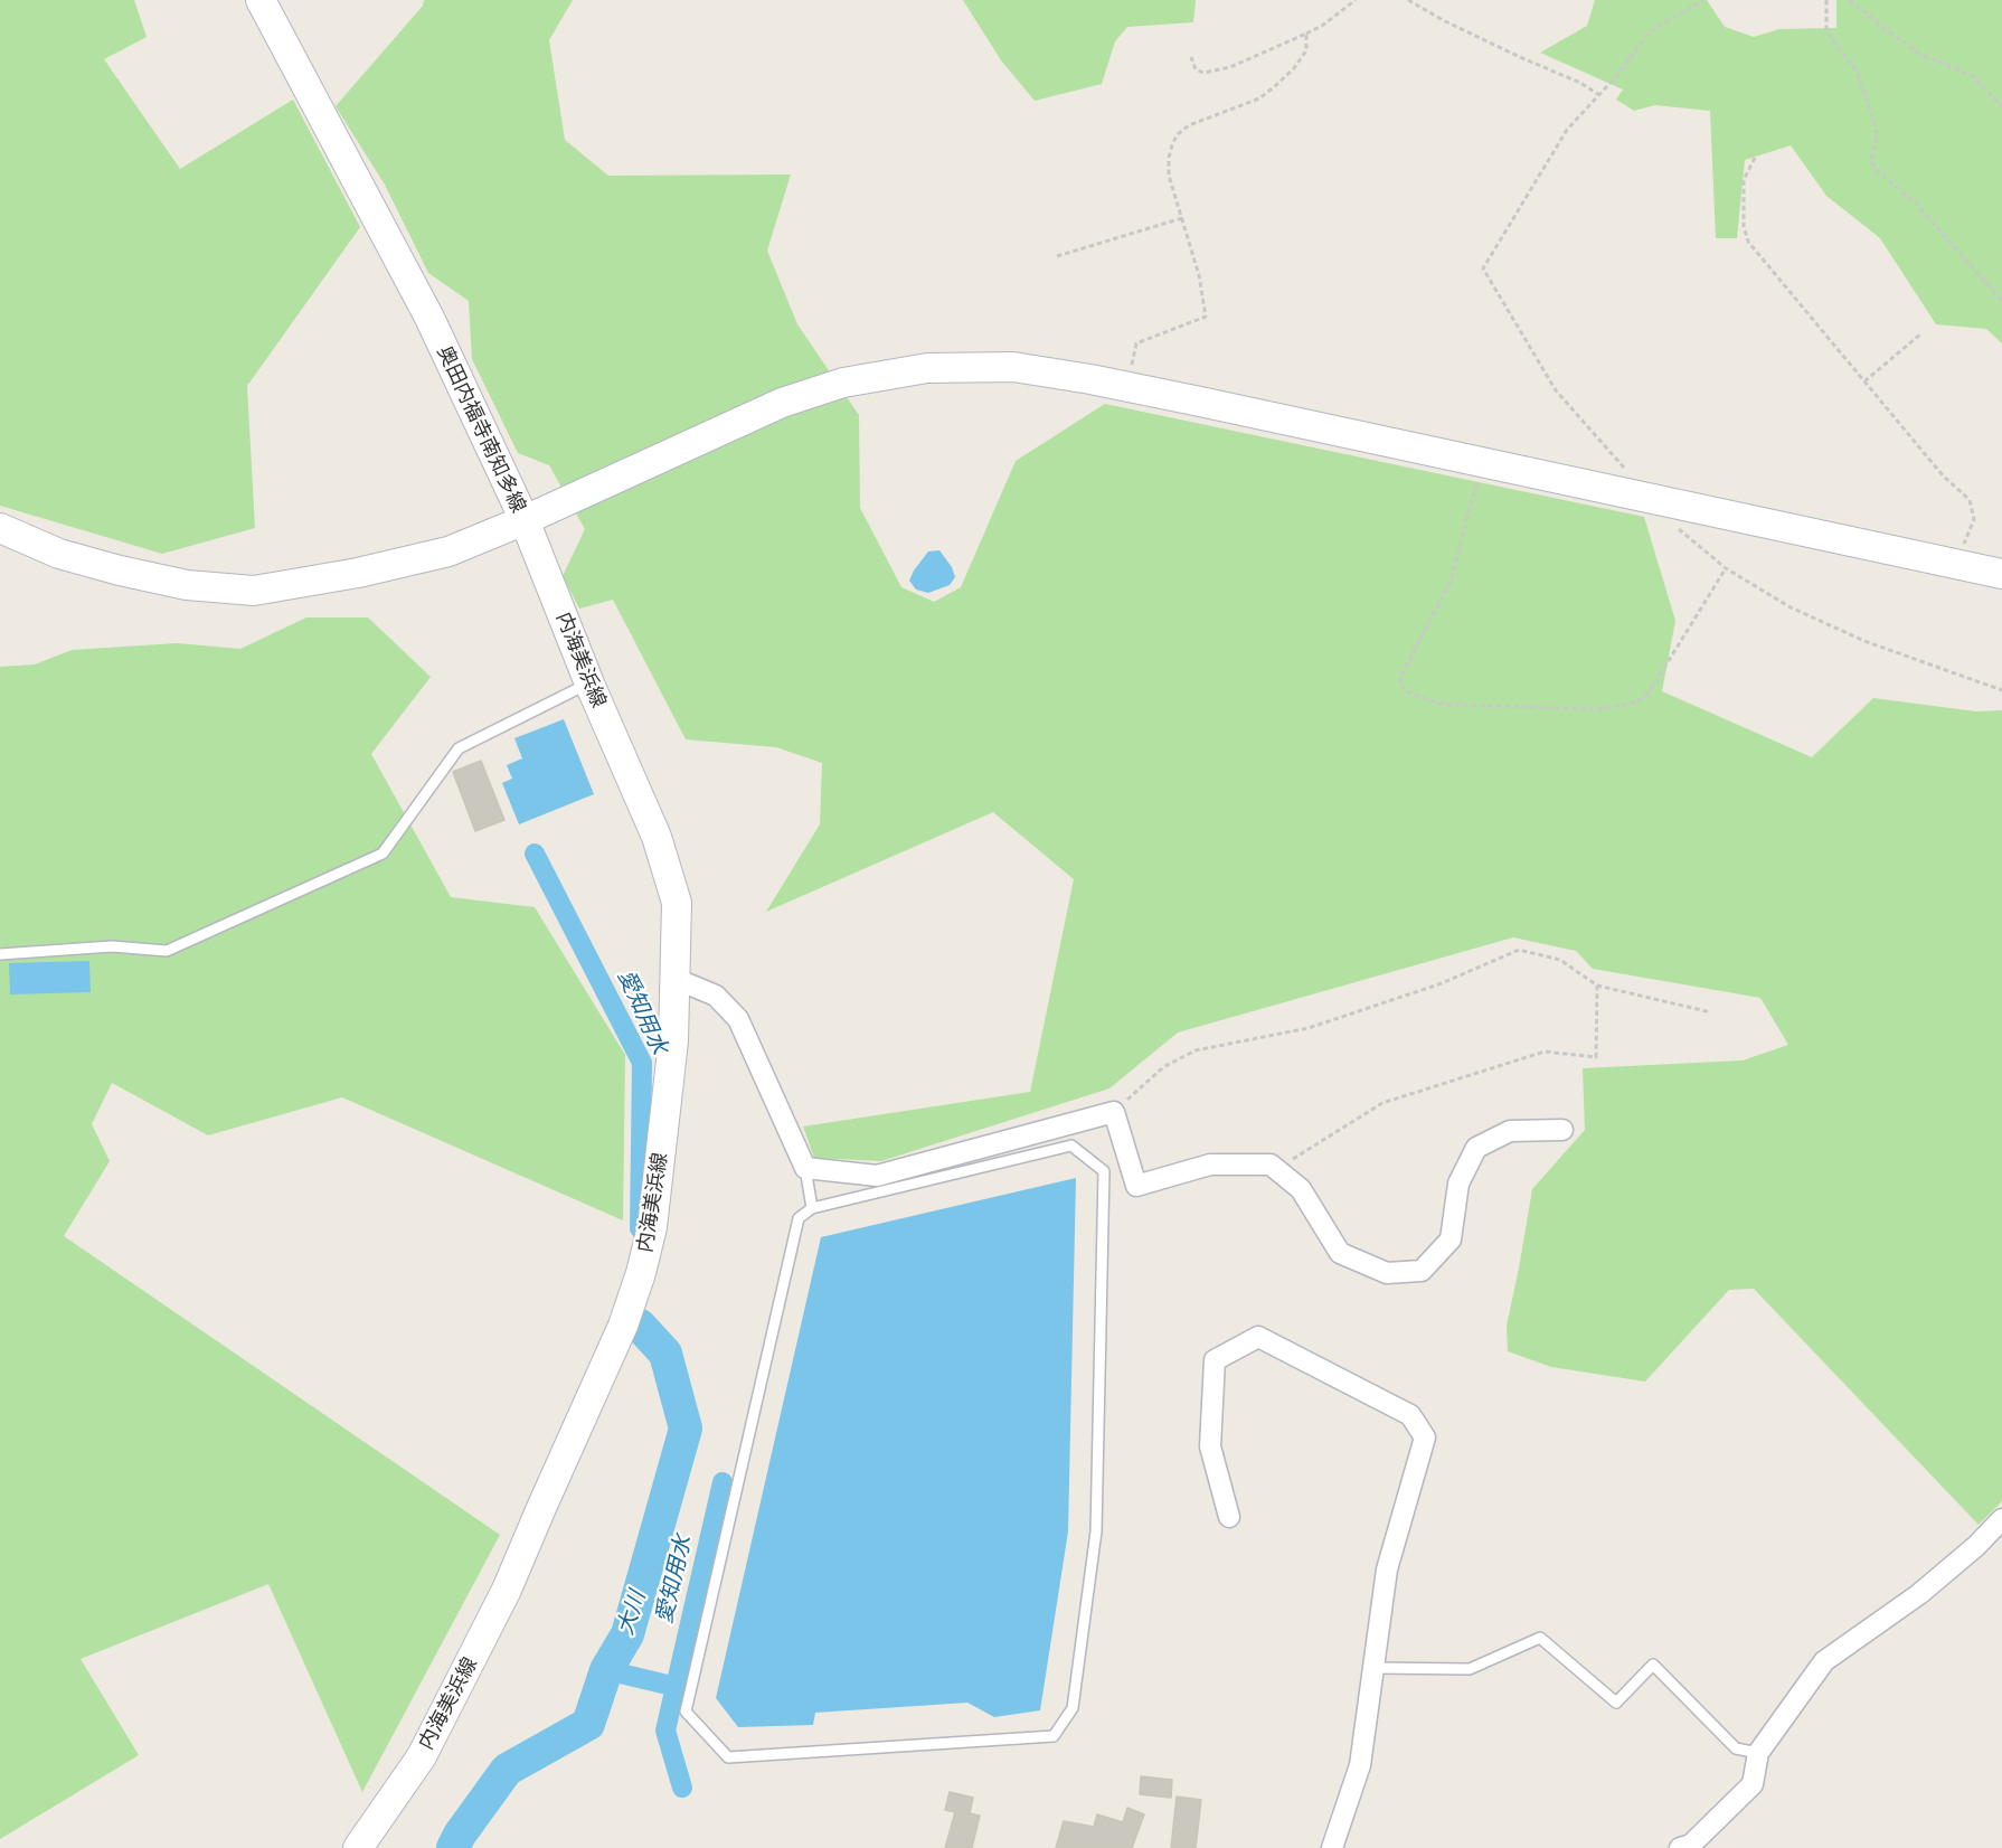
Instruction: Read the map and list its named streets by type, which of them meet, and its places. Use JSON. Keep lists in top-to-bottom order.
{
  "streets": {
    "main road": ["奥田内福寺南知多線", "内海美浜線"]
  },
  "crossings": [
    ["奥田内福寺南知多線", "内海美浜線"]
  ],
  "water": ["愛知用水", "大川"]
}
